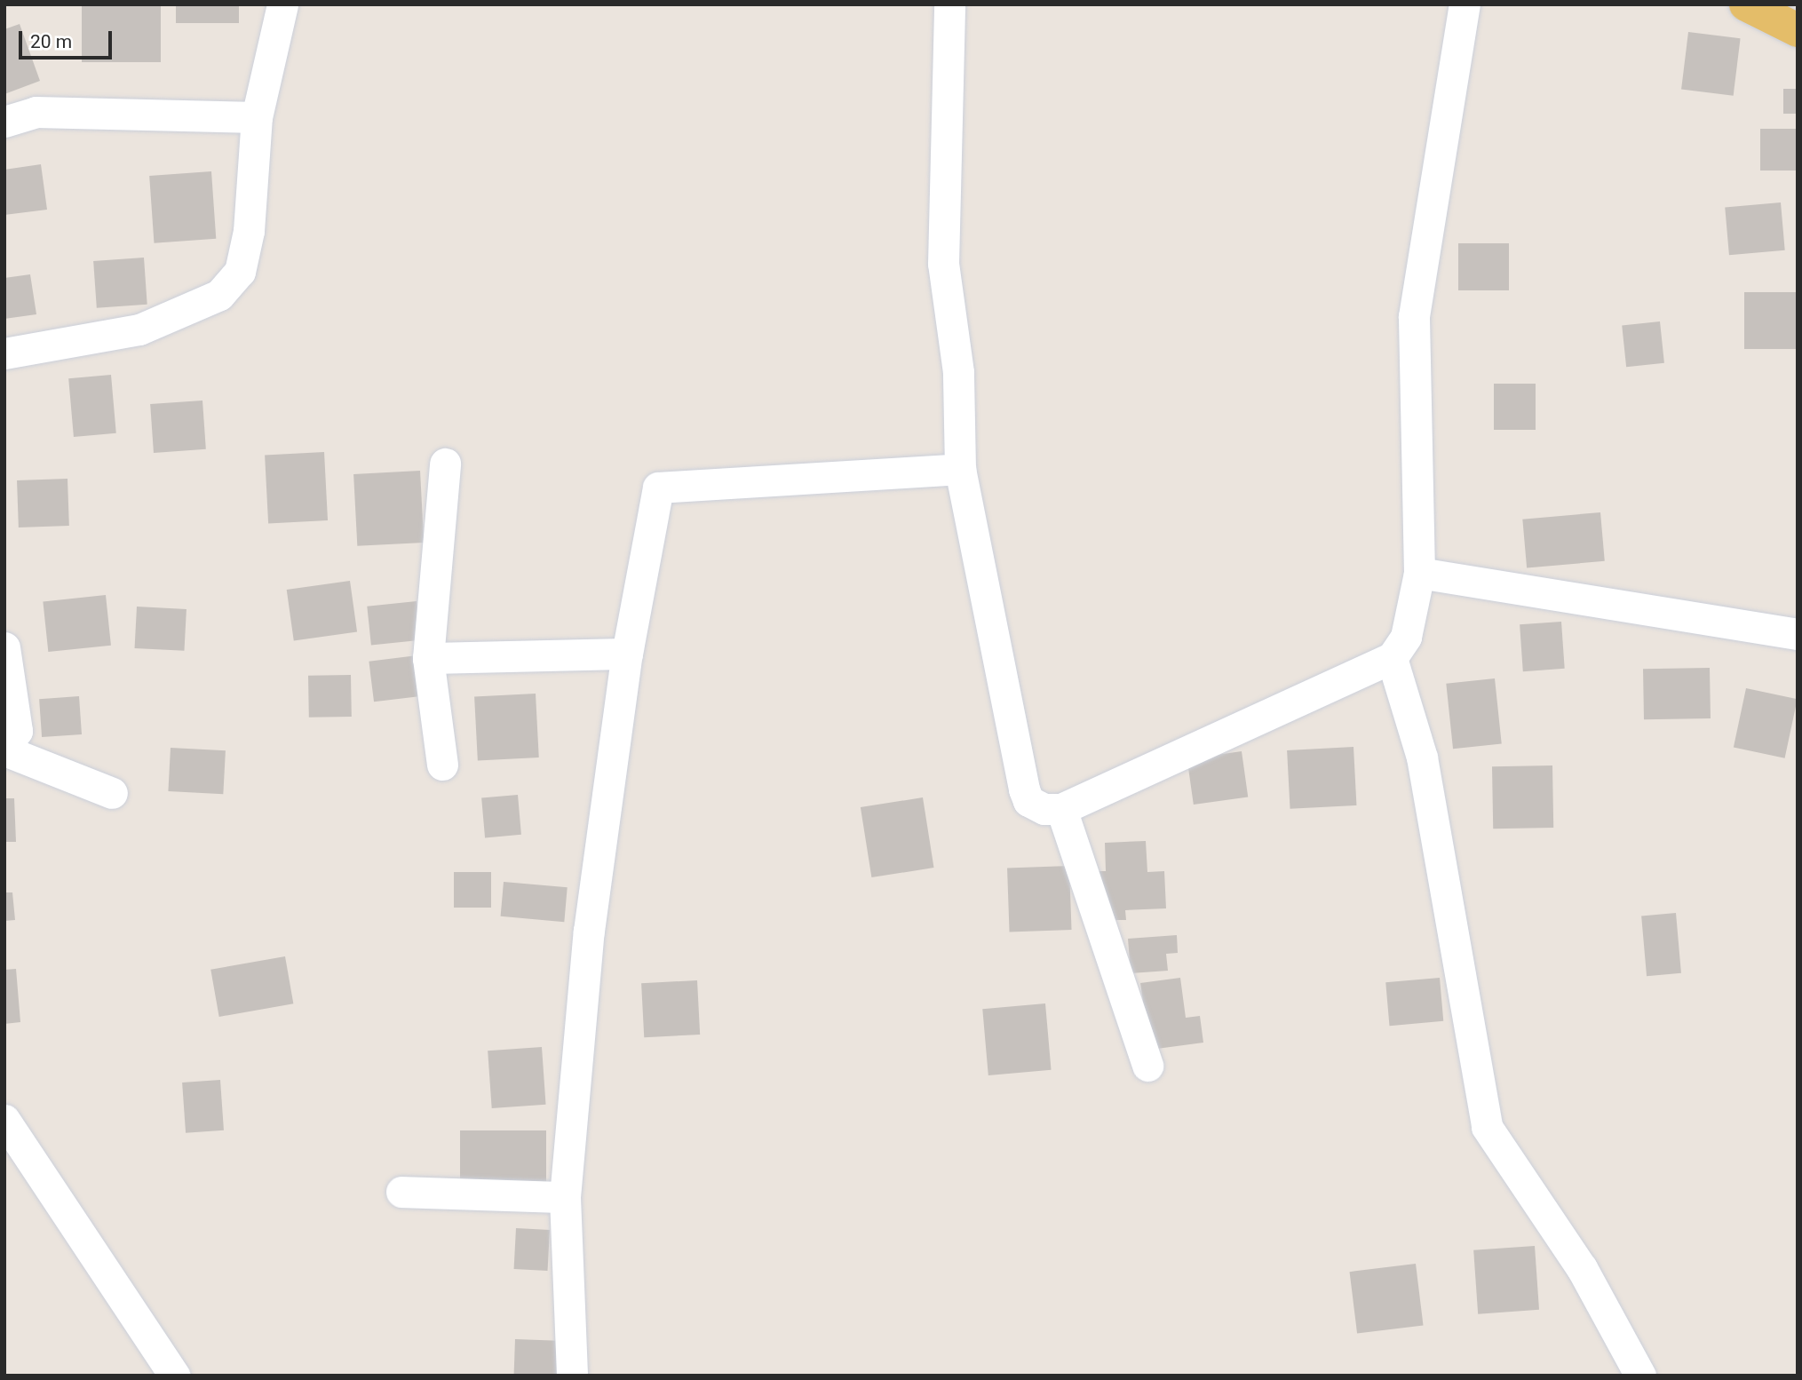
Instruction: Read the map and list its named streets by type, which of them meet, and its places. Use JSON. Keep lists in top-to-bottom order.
{
  "scale_bar": "20 m"
}
